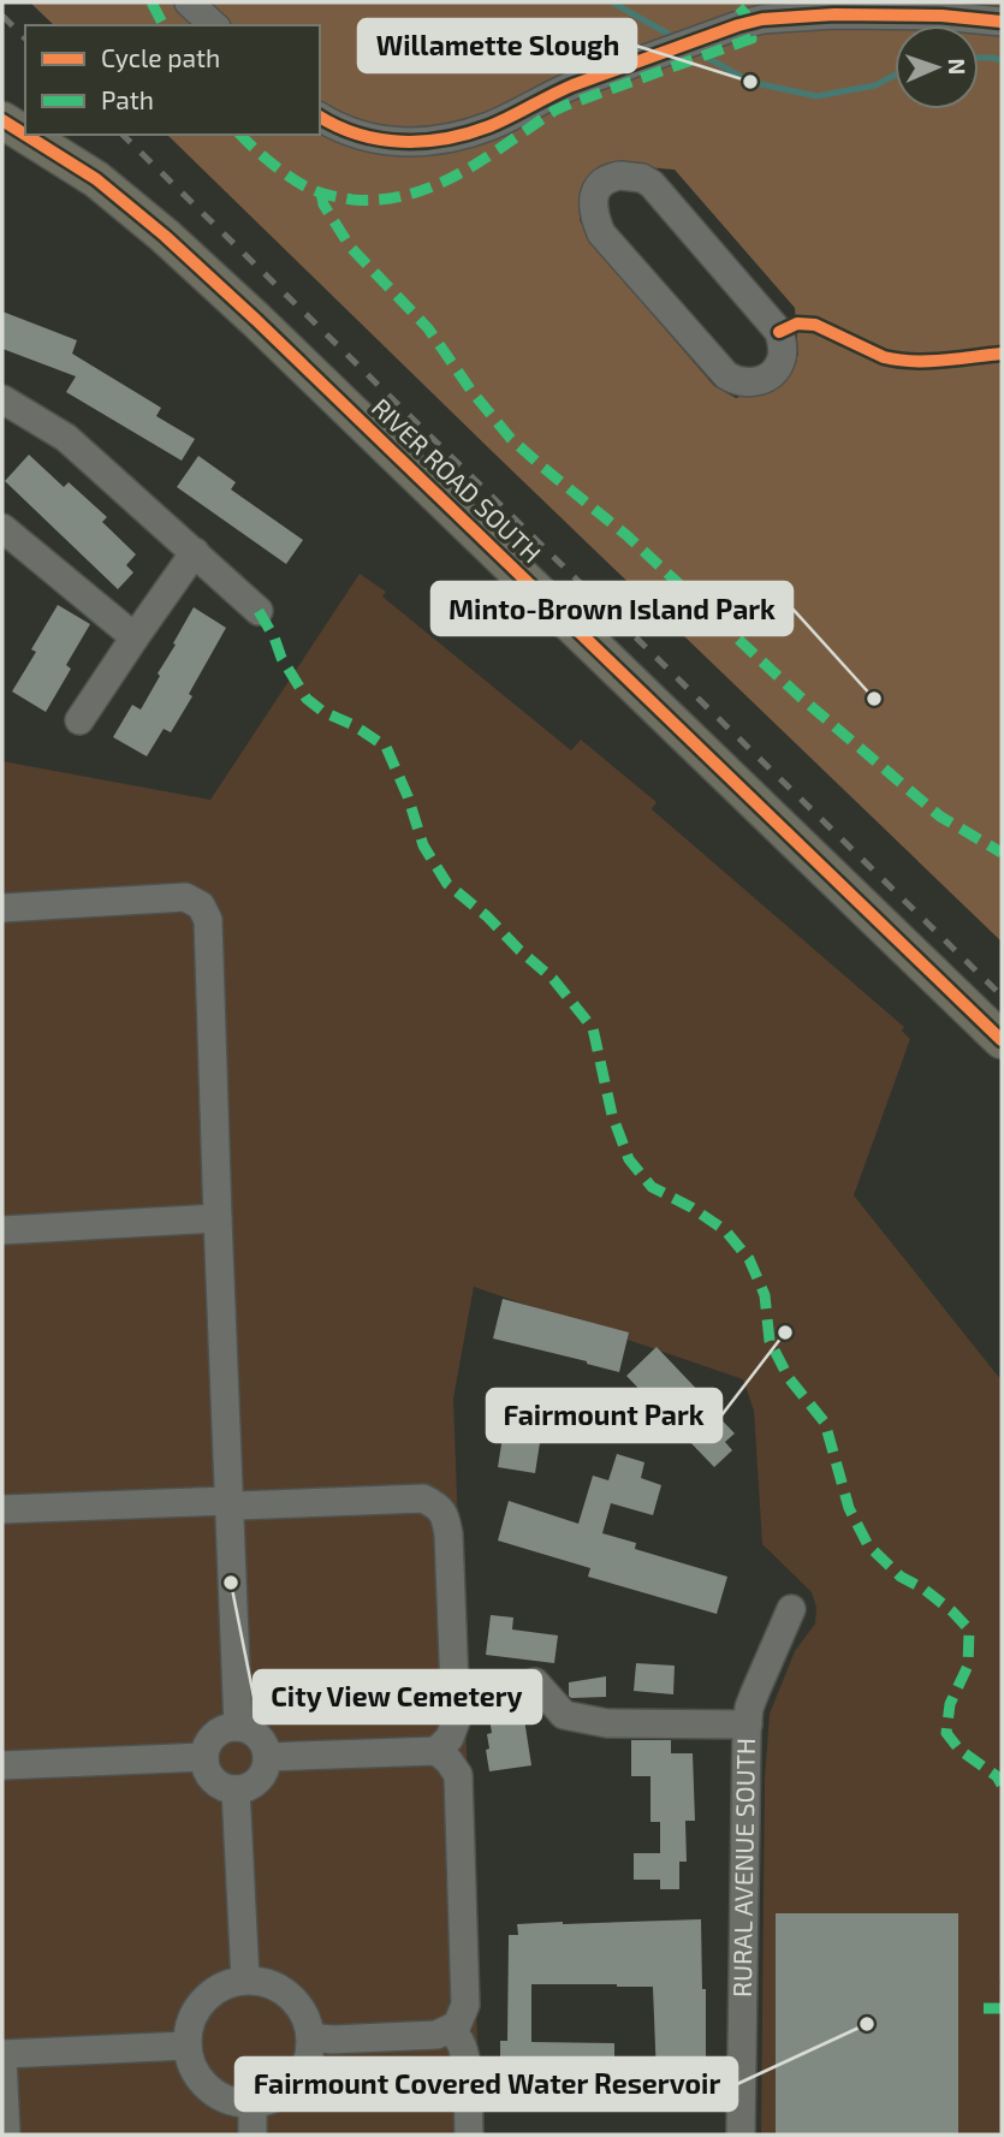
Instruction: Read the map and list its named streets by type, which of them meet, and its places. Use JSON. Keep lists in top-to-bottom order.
{
  "streets": {
    "main road": ["RIVER ROAD SOUTH"],
    "street": ["RURAL AVENUE SOUTH"]
  },
  "places": [
    "Willamette Slough",
    "Minto-Brown Island Park",
    "Fairmount Park",
    "City View Cemetery",
    "Fairmount Covered Water Reservoir"
  ],
  "legend": ["Cycle path", "Path"],
  "north": "right"
}
